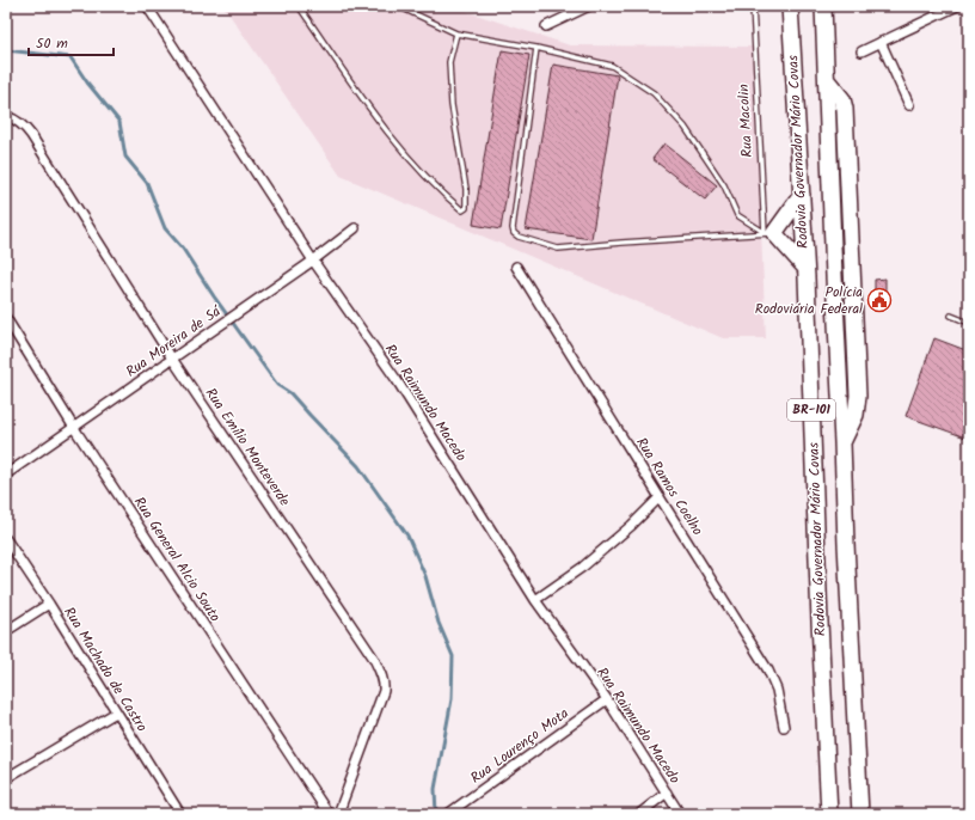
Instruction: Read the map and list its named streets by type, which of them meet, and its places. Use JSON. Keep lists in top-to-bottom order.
{
  "streets": {
    "highway": ["Rodovia Governador Mário Covas", "BR-101"],
    "street": [
      "Rua Moreira de Sá",
      "Rua Raimundo Macedo",
      "Rua Emílio Monteverde",
      "Rua Ramos Coelho",
      "Rua General Alcio Souto",
      "Rua Machado de Castro",
      "Rua Lourenço Mota"
    ],
    "lane": ["Rua Macolin"]
  },
  "crossings": [
    ["Rua Moreira de Sá", "Rua Raimundo Macedo"],
    ["Rua Moreira de Sá", "Rua Emílio Monteverde"],
    ["Rua Moreira de Sá", "Rua General Alcio Souto"],
    ["Rua Raimundo Macedo", "Rua Lourenço Mota"]
  ],
  "places": {
    "public building": ["Polícia Rodoviária Federal"]
  },
  "scale_bar": "50 m"
}
